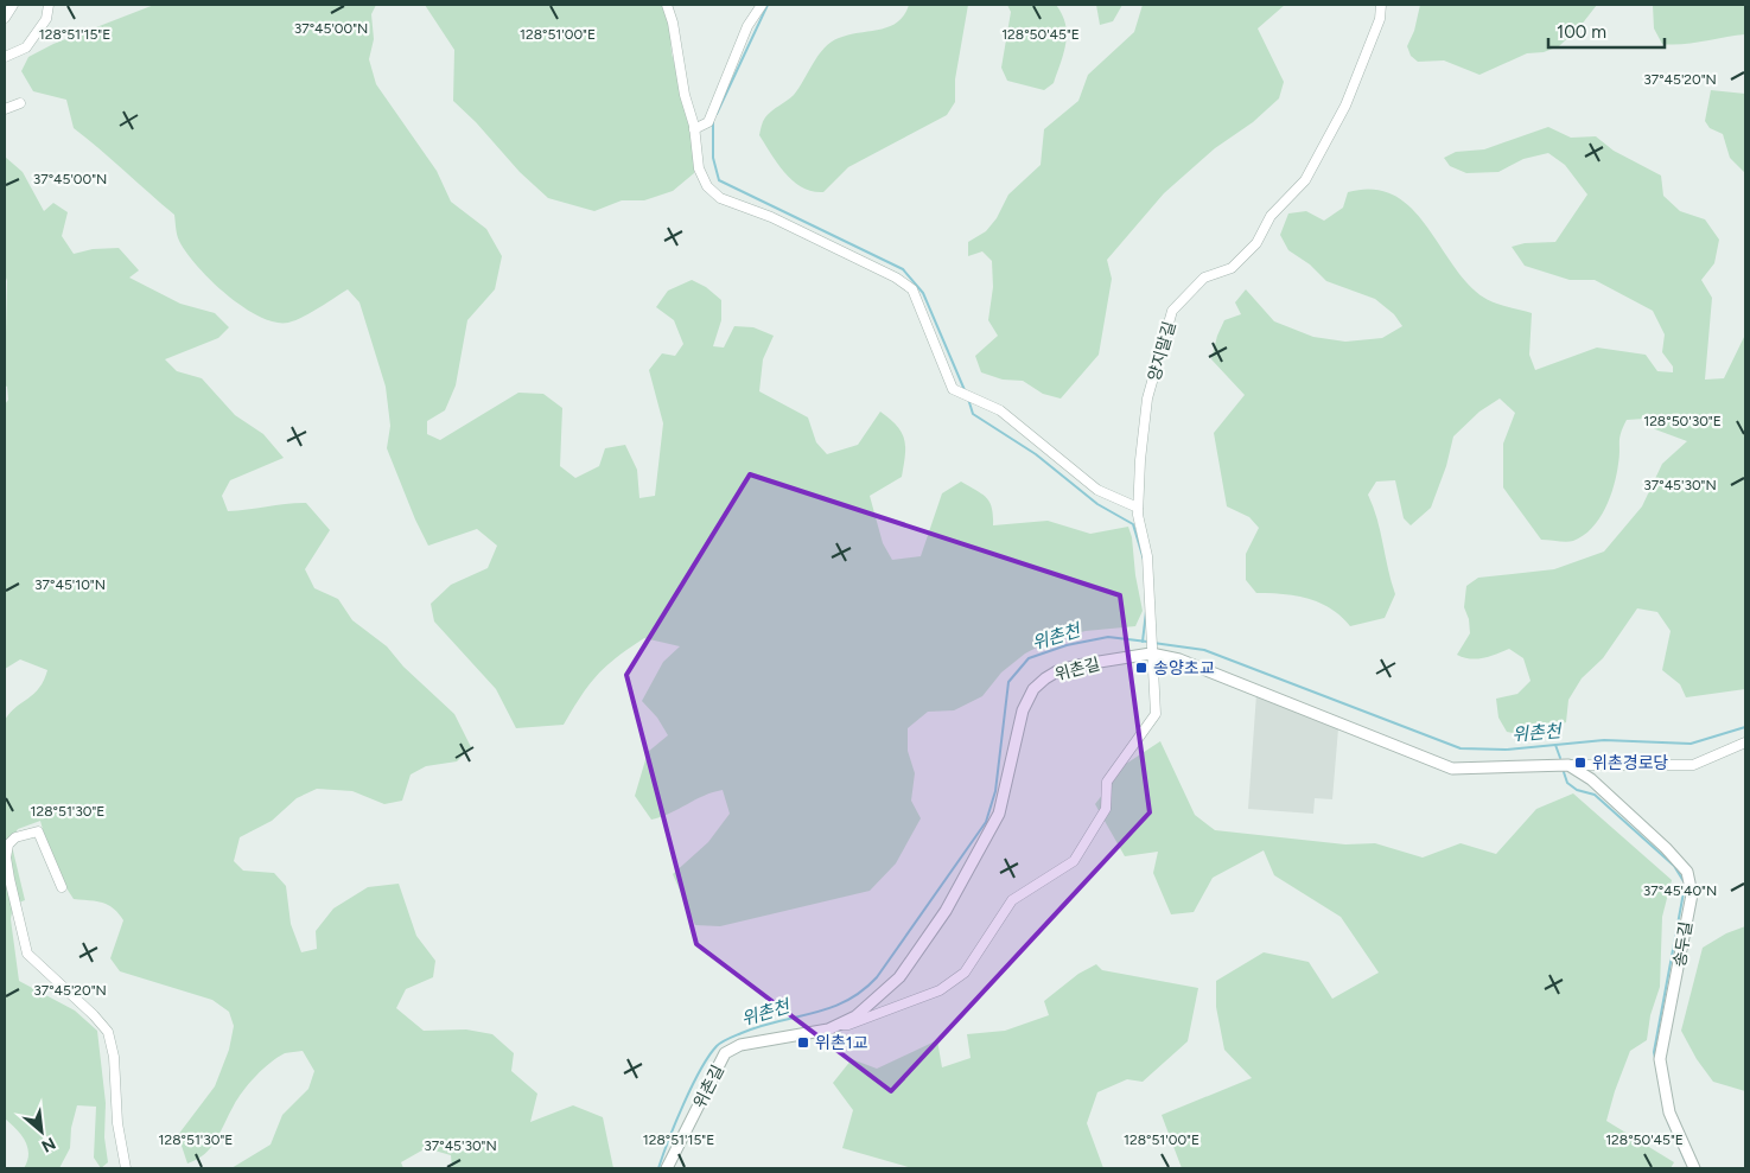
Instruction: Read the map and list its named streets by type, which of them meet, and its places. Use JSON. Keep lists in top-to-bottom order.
{
  "streets": {
    "street": ["양지말길", "위촌길", "송두길"]
  },
  "crossings": [
    ["양지말길", "위촌길"],
    ["위촌길", "송두길"]
  ],
  "water": ["위촌천"],
  "places": {
    "transit": ["송양초교", "위촌경로당", "위촌1교"]
  },
  "scale_bar": "100 m",
  "north": "bottom right",
  "coordinates": [
    "37°45'00\"N",
    "128°51'15\"E",
    "128°51'00\"E",
    "128°50'45\"E",
    "37°45'20\"N",
    "128°50'30\"E",
    "37°45'30\"N",
    "37°45'10\"N",
    "128°51'30\"E",
    "37°45'40\"N"
  ]
}
